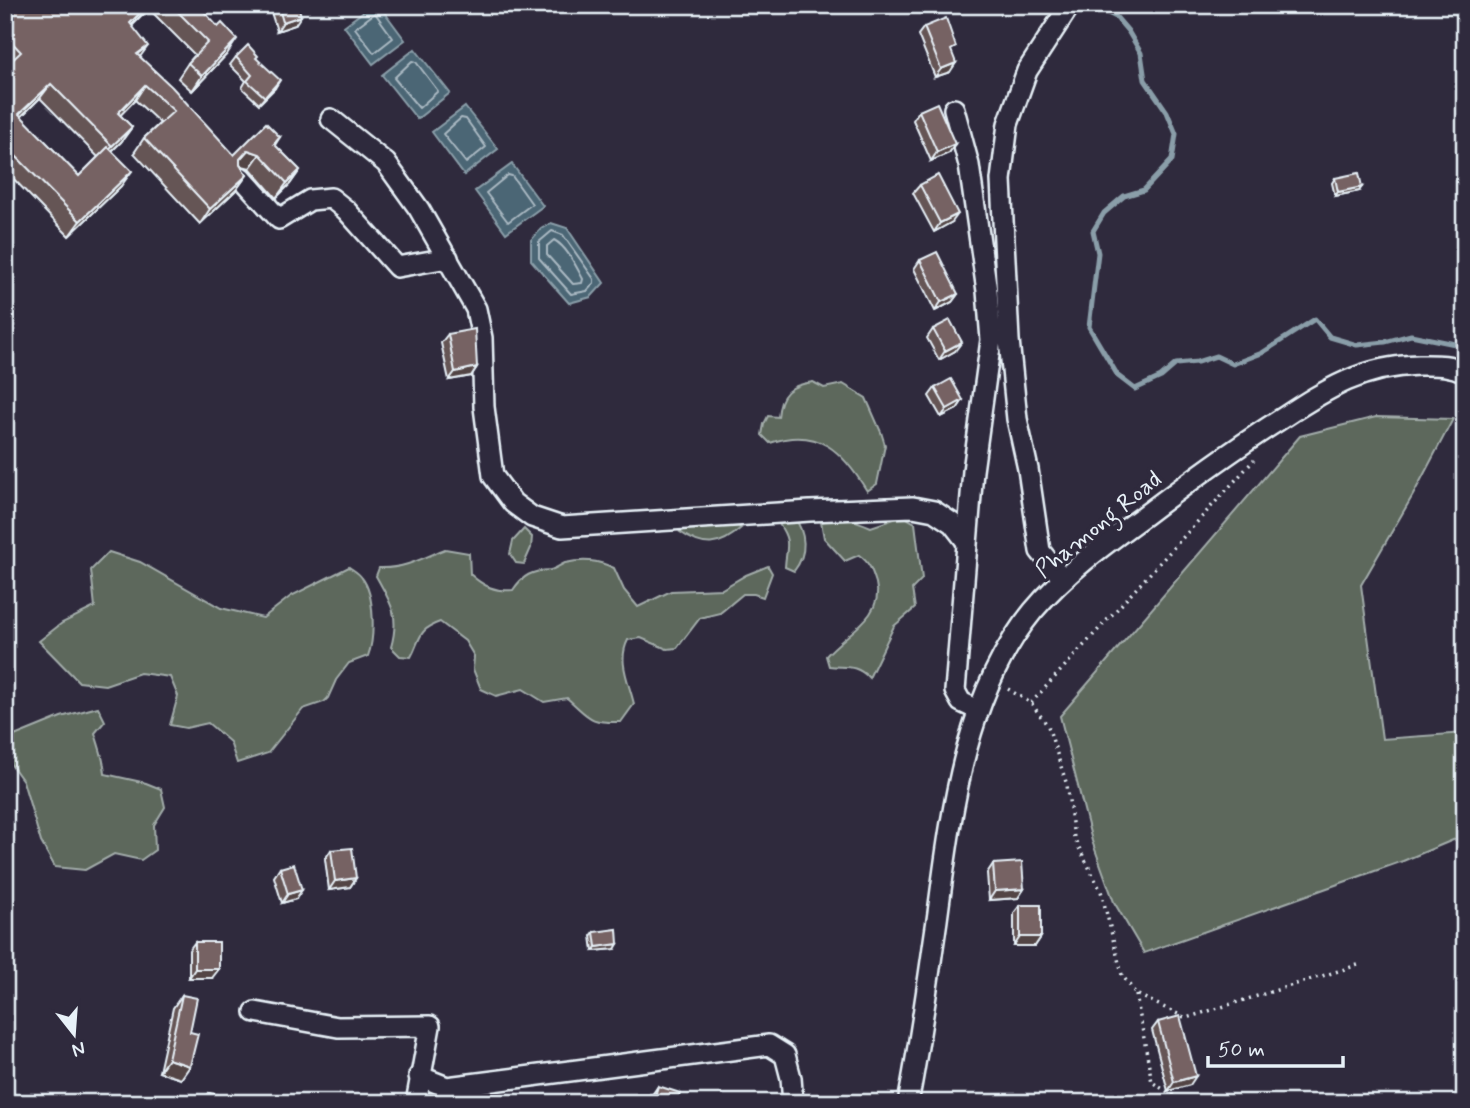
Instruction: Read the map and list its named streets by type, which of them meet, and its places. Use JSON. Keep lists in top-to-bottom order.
{
  "streets": {
    "street": ["Phamong Road"]
  },
  "scale_bar": "50 m",
  "north": "bottom"
}
